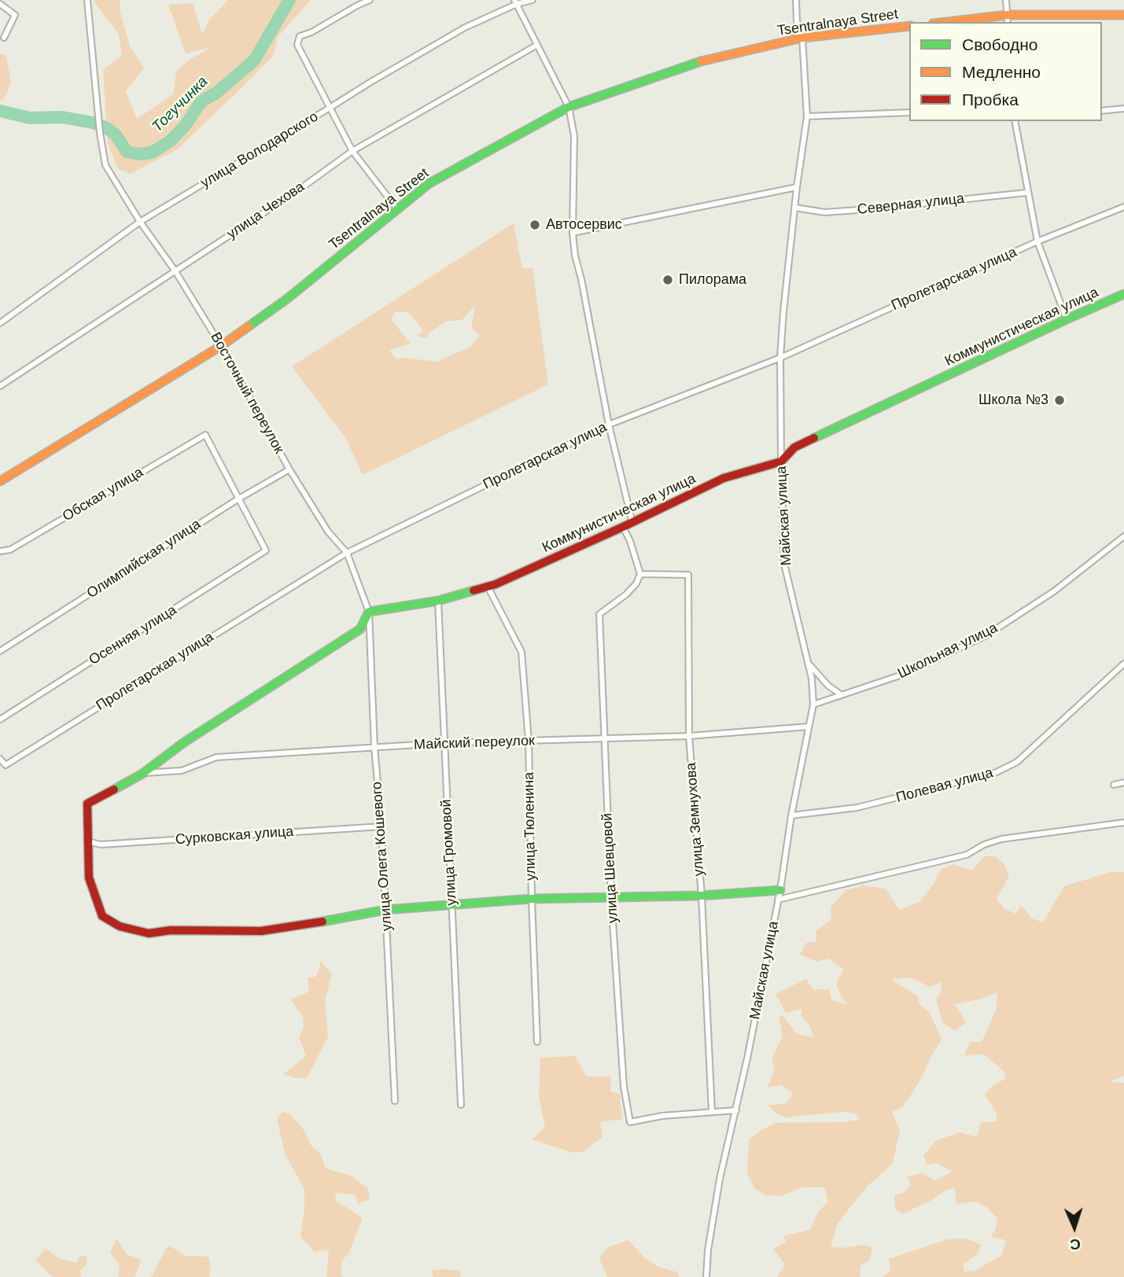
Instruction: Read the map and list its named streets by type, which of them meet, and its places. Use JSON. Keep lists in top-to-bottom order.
{
  "streets": {
    "street": [
      "Tsentralnaya Street",
      "улица Володарского",
      "Северная улица",
      "улица Чехова",
      "Пролетарская улица",
      "Коммунистическая улица",
      "Восточный переулок",
      "Обская улица",
      "Майская улица",
      "Олимпийская улица",
      "Осенняя улица",
      "Школьная улица",
      "Майский переулок",
      "Полевая улица",
      "улица Земнухова",
      "улица Тюленина",
      "Сурковская улица",
      "улица Громовой",
      "улица Олега Кошевого",
      "улица Шевцовой"
    ]
  },
  "crossings": [
    ["Tsentralnaya Street", "Восточный переулок"],
    ["Tsentralnaya Street", "Майская улица"],
    ["улица Володарского", "Восточный переулок"],
    ["Северная улица", "Майская улица"],
    ["улица Чехова", "Восточный переулок"],
    ["Пролетарская улица", "Восточный переулок"],
    ["Пролетарская улица", "Майская улица"],
    ["Коммунистическая улица", "Восточный переулок"],
    ["Коммунистическая улица", "Майская улица"],
    ["Коммунистическая улица", "улица Тюленина"],
    ["Коммунистическая улица", "улица Громовой"],
    ["Коммунистическая улица", "улица Олега Кошевого"],
    ["Восточный переулок", "Олимпийская улица"],
    ["Восточный переулок", "улица Олега Кошевого"],
    ["Обская улица", "Олимпийская улица"],
    ["Обская улица", "Осенняя улица"],
    ["Майская улица", "Школьная улица"],
    ["Майская улица", "Майский переулок"],
    ["Майская улица", "Полевая улица"],
    ["Олимпийская улица", "Осенняя улица"],
    ["Майский переулок", "улица Земнухова"],
    ["Майский переулок", "улица Тюленина"],
    ["Майский переулок", "улица Громовой"],
    ["Майский переулок", "улица Олега Кошевого"],
    ["Майский переулок", "улица Шевцовой"],
    ["улица Земнухова", "улица Шевцовой"],
    ["Сурковская улица", "улица Олега Кошевого"]
  ],
  "water": ["Тогучинка"],
  "places": ["Автосервис", "Пилорама", "Школа №3"],
  "legend": ["Свободно", "Медленно", "Пробка"],
  "north": "bottom"
}
